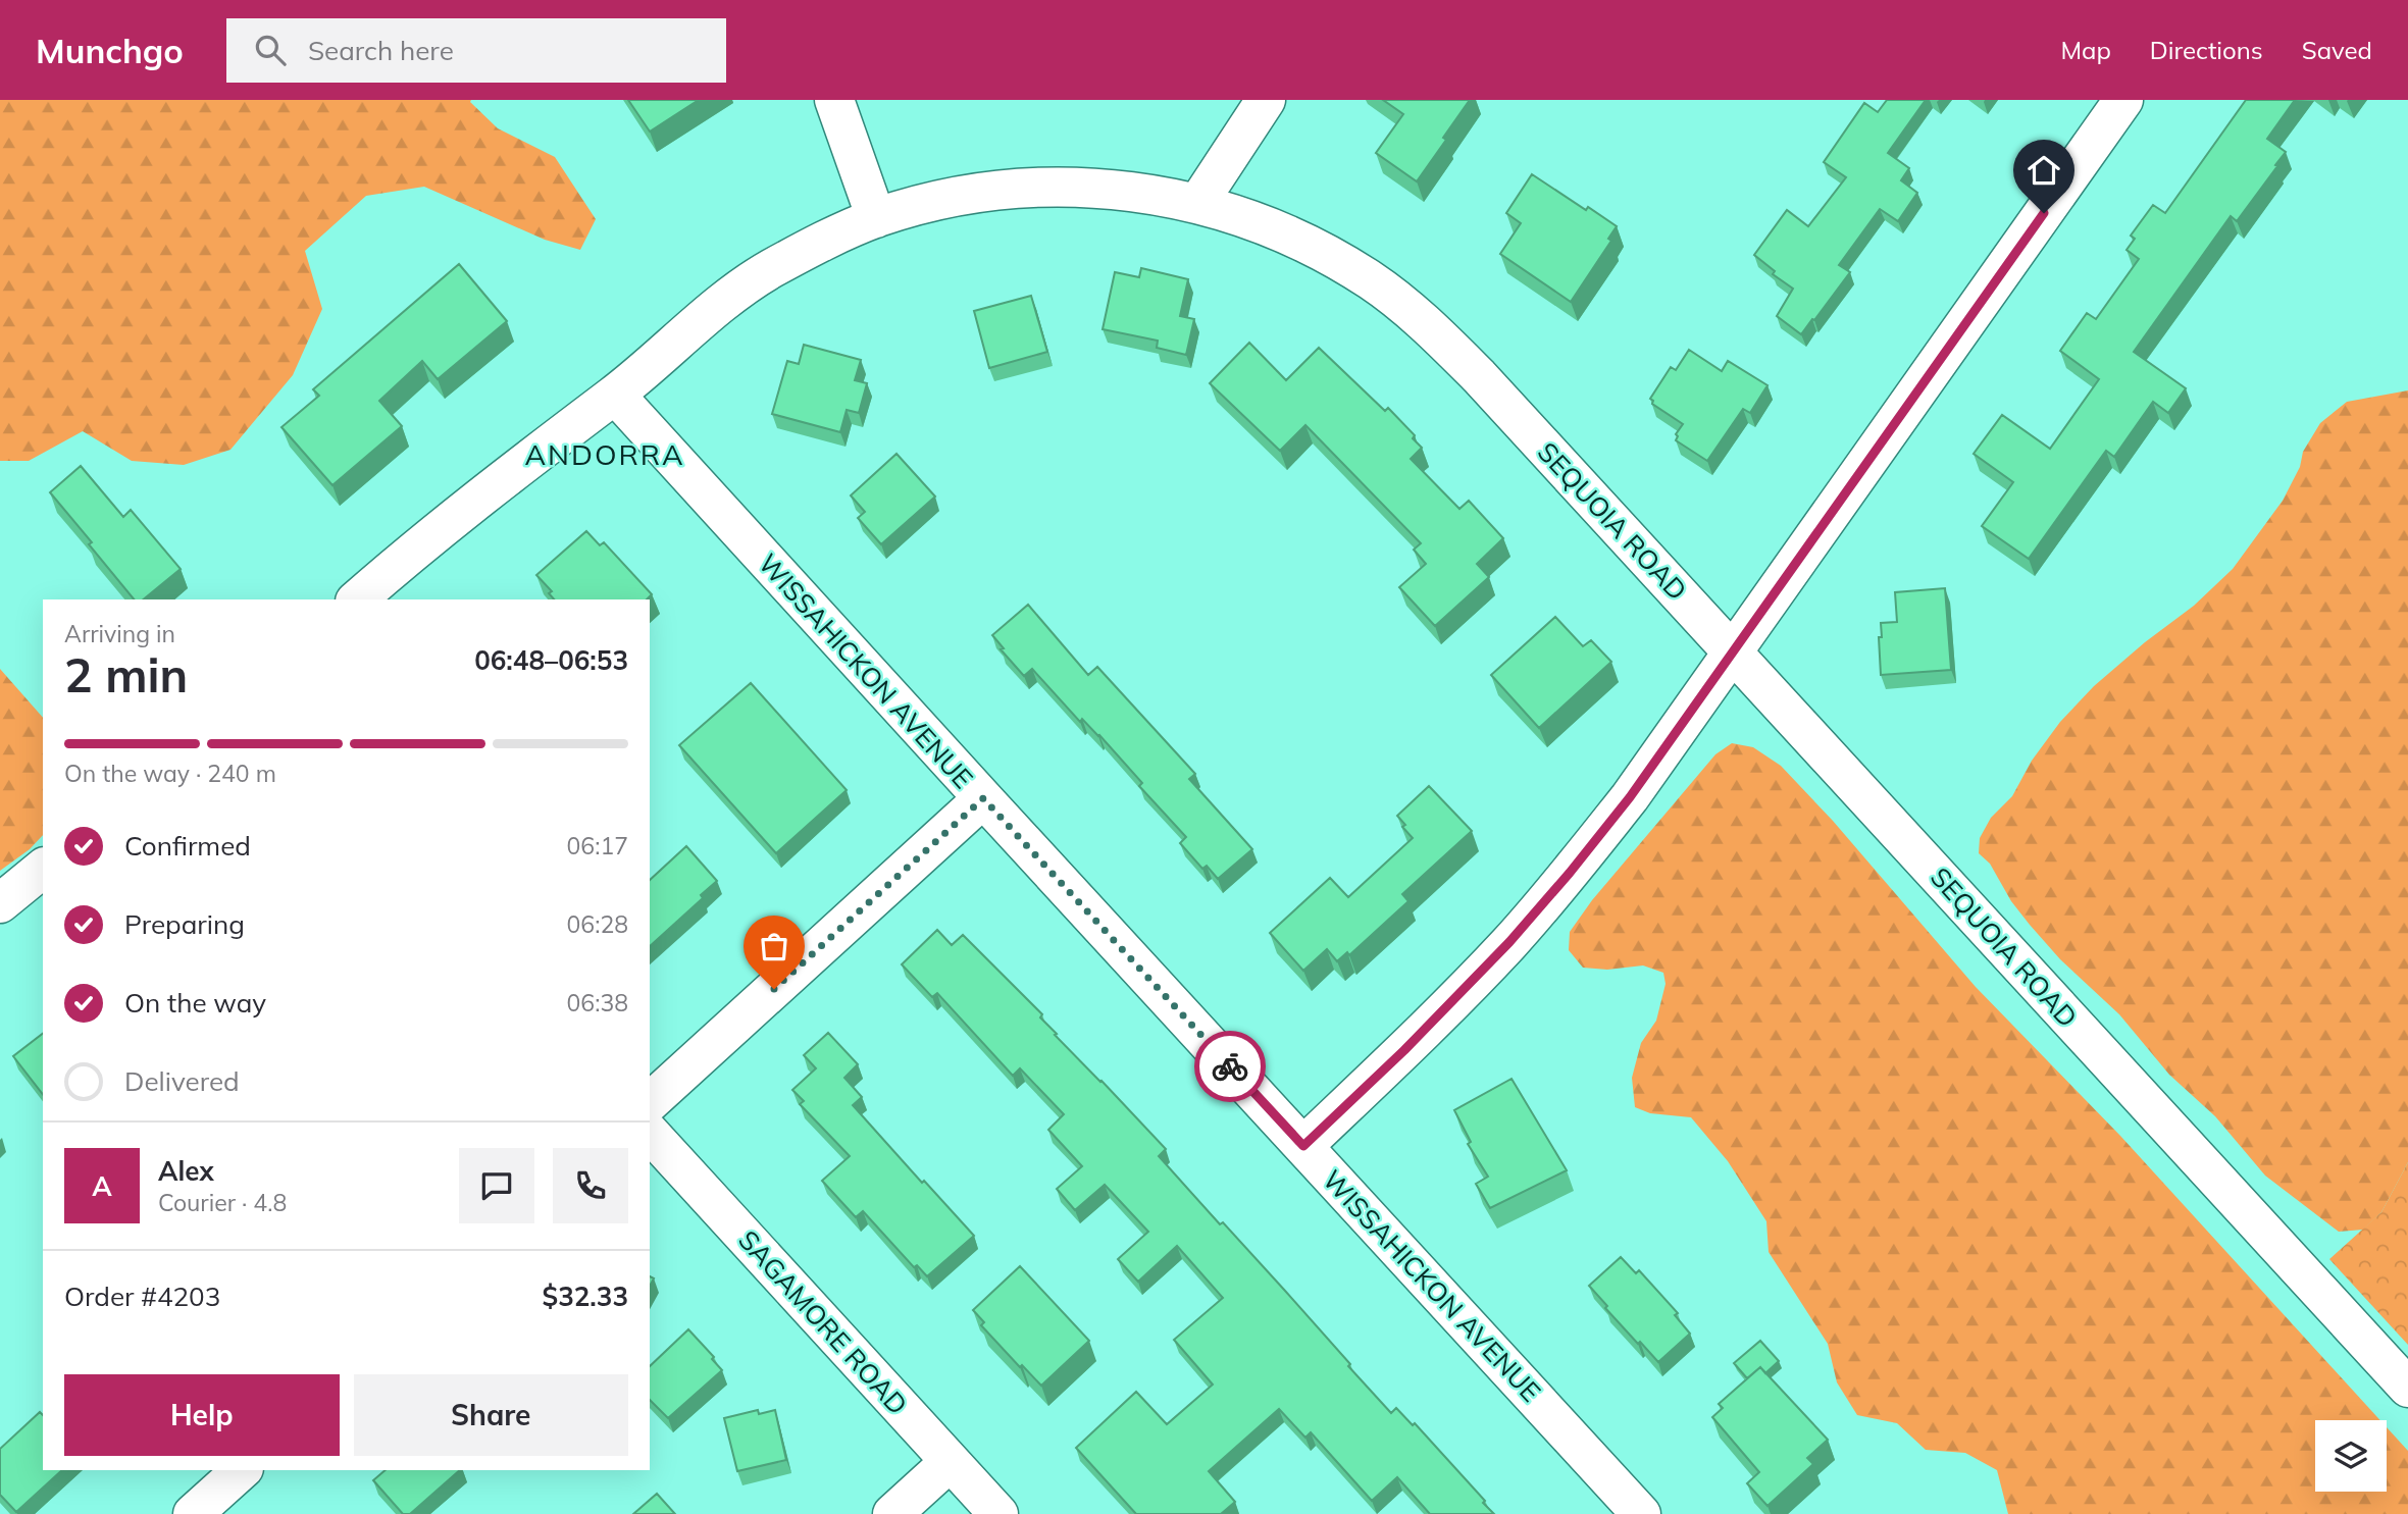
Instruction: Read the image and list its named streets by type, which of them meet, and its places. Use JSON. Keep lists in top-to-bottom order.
{
  "streets": {
    "street": ["SEQUOIA ROAD", "WISSAHICKON AVENUE", "SAGAMORE ROAD"]
  },
  "crossings": [
    ["SEQUOIA ROAD", "WISSAHICKON AVENUE"]
  ],
  "districts": ["ANDORRA"],
  "page": {
    "header": "Munchgo",
    "search": "Search here",
    "nav": ["Map", "Directions", "Saved"],
    "heading": ["2 min", "Arriving in", "06:48–06:53"],
    "panel": [
      "Alex",
      "Courier · 4.8",
      "Order #4203",
      "$32.33"
    ],
    "bar": "On the way · 240 m",
    "list": [
      ["Confirmed", "06:17"],
      ["Preparing", "06:28"],
      ["On the way", "06:38"],
      "Delivered"
    ],
    "round": "A",
    "buttons": ["Help", "Share"]
  }
}
